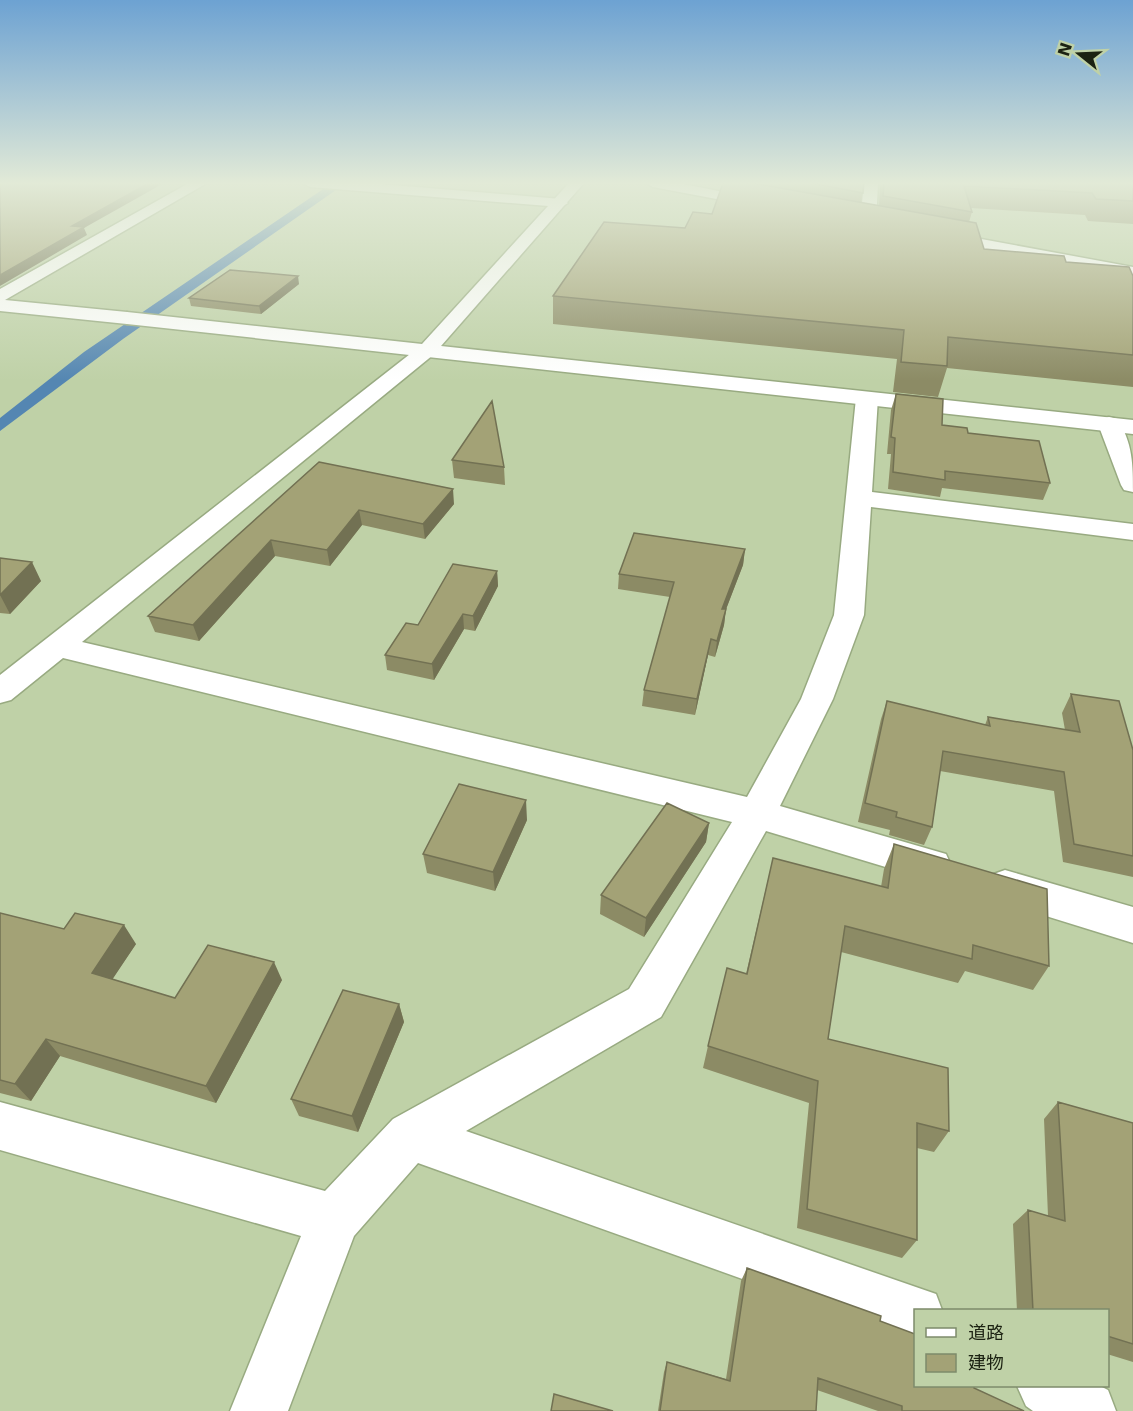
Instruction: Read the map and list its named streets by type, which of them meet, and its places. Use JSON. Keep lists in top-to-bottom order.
{
  "legend": ["道路", "建物"],
  "north": "left"
}
